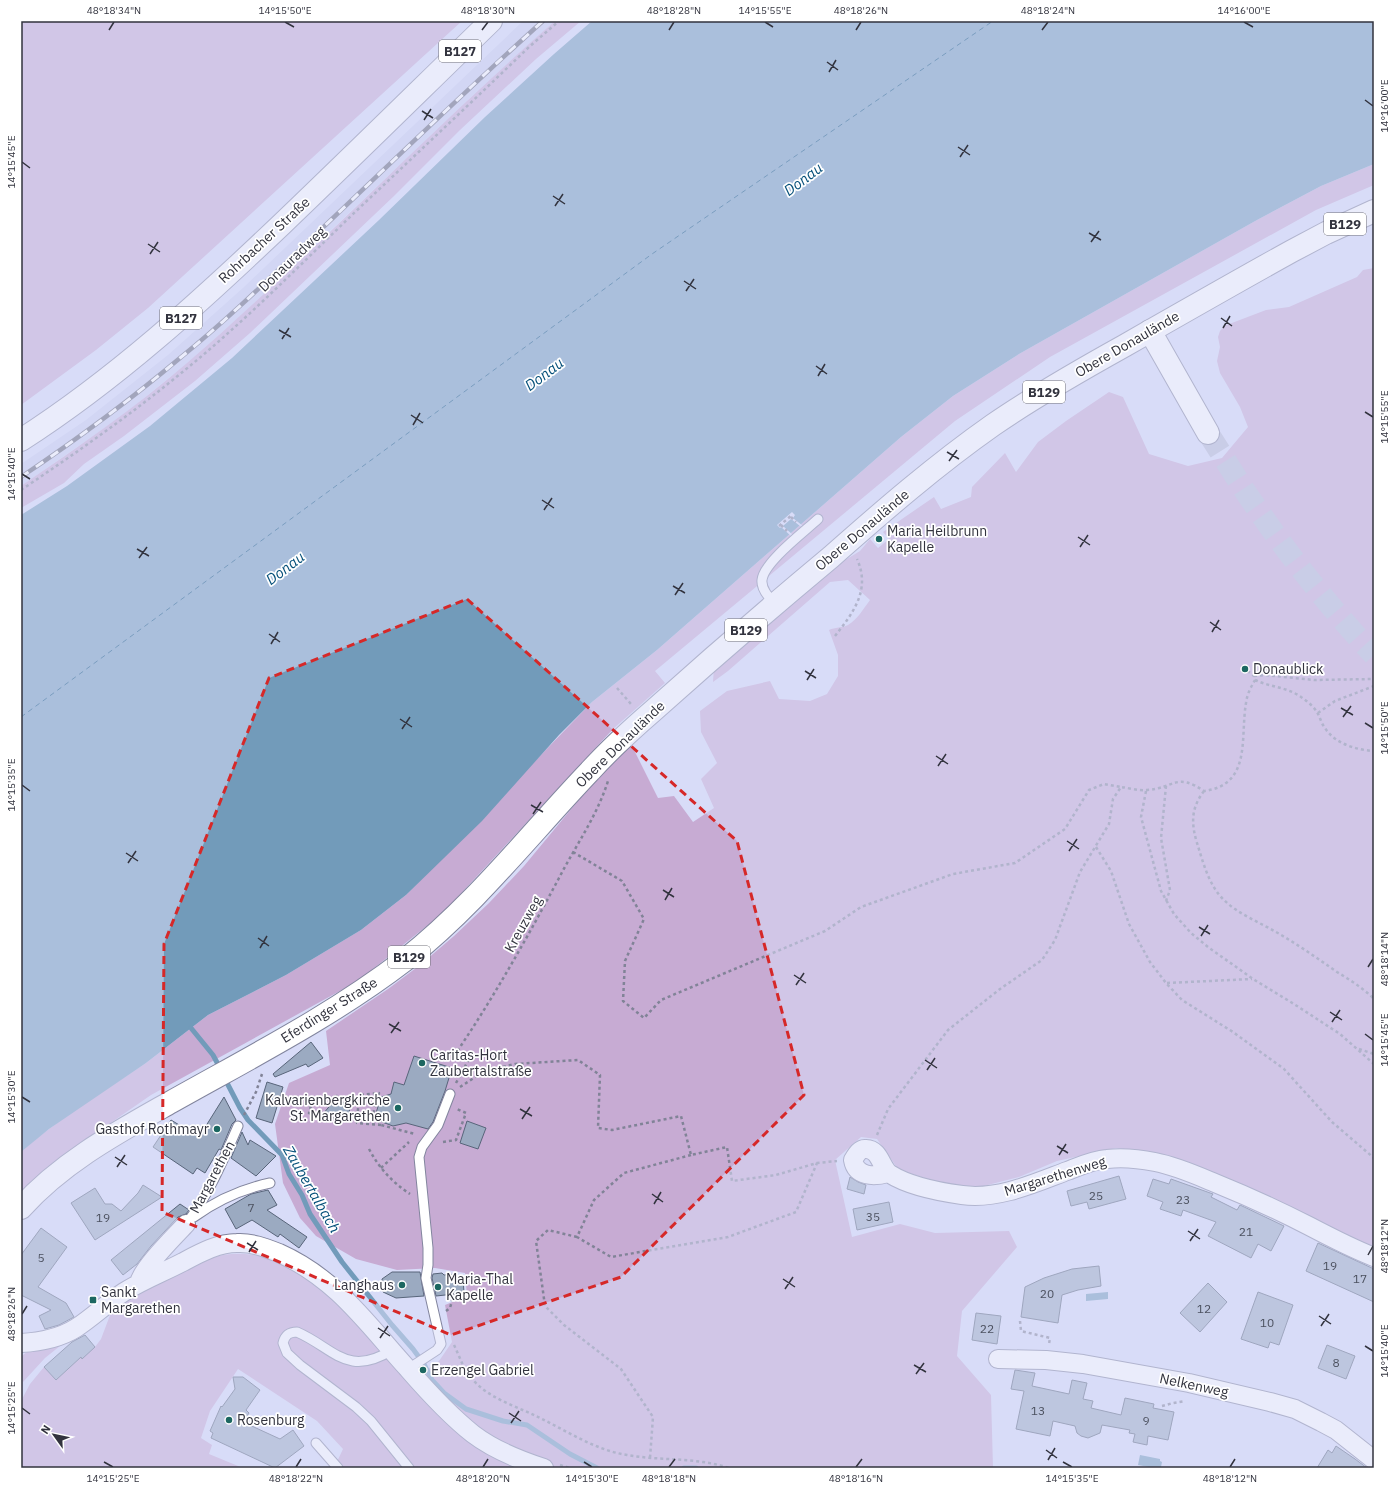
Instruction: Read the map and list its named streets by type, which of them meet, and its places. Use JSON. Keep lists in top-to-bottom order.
{
  "streets": {
    "main road": [
      "B127",
      "B129",
      "Rohrbacher Straße",
      "Obere Donaulände",
      "Eferdinger Straße"
    ],
    "street": ["Margarethenweg", "Margarethen", "Nelkenweg"],
    "path": ["Donauradweg", "Kreuzweg"]
  },
  "crossings": [
    ["Obere Donaulände", "Kreuzweg"],
    ["Obere Donaulände", "Eferdinger Straße"]
  ],
  "water": ["Donau", "Zaubertalbach"],
  "places": {
    "other": [
      "Maria Heilbrunn Kapelle",
      "Donaublick",
      "Caritas-Hort Zaubertalstraße",
      "Kalvarienbergkirche St. Margarethen",
      "Gasthof Rothmayr",
      "Langhaus",
      "Maria-Thal Kapelle",
      "Erzengel Gabriel",
      "Rosenburg"
    ],
    "transit": ["Sankt Margarethen"]
  },
  "house_numbers": [
    "25",
    "23",
    "7",
    "35",
    "19",
    "21",
    "5",
    "19",
    "17",
    "20",
    "12",
    "10",
    "22",
    "8",
    "13",
    "9"
  ],
  "north": "top left",
  "coordinates": [
    "48°18'34\"N",
    "14°15'50\"E",
    "48°18'30\"N",
    "48°18'28\"N",
    "14°15'55\"E",
    "48°18'26\"N",
    "48°18'24\"N",
    "14°16'00\"E",
    "14°15'45\"E",
    "14°15'40\"E",
    "14°15'35\"E",
    "48°18'14\"N",
    "14°15'30\"E",
    "48°18'12\"N",
    "14°15'25\"E",
    "48°18'22\"N",
    "48°18'20\"N",
    "48°18'18\"N",
    "48°18'16\"N"
  ]
}
